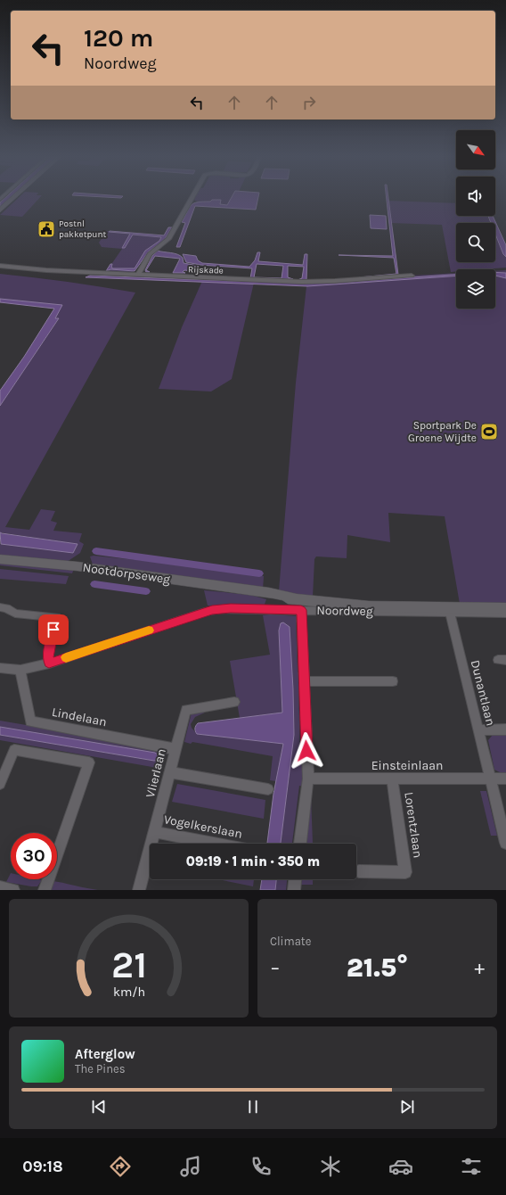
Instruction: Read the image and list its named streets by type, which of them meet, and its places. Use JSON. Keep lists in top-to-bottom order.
{
  "streets": {
    "main road": ["Nootdorpseweg", "Noordweg"],
    "street": [
      "Rijskade",
      "Dunantlaan",
      "Lindelaan",
      "Einsteinlaan",
      "Vlierlaan",
      "Lorentzlaan",
      "Vogelkerslaan"
    ]
  },
  "crossings": [
    ["Nootdorpseweg", "Noordweg"],
    ["Noordweg", "Dunantlaan"],
    ["Noordweg", "Lindelaan"],
    ["Dunantlaan", "Einsteinlaan"],
    ["Lindelaan", "Vlierlaan"],
    ["Einsteinlaan", "Lorentzlaan"],
    ["Vlierlaan", "Vogelkerslaan"]
  ],
  "places": {
    "public building": ["Postnl pakketpunt"],
    "sports": ["Sportpark De Groene Wijdte"]
  },
  "north": "bottom right",
  "page": {
    "turn": ["120 m", "Noordweg"],
    "limit": "30",
    "trip": "09:19 · 1 min · 350 m",
    "tile": "Climate",
    "heat": ["−", "21.5°", "+"],
    "song": ["Afterglow", "The Pines"],
    "tabs": "09:18",
    "gauge": ["21", "km/h"]
  }
}
